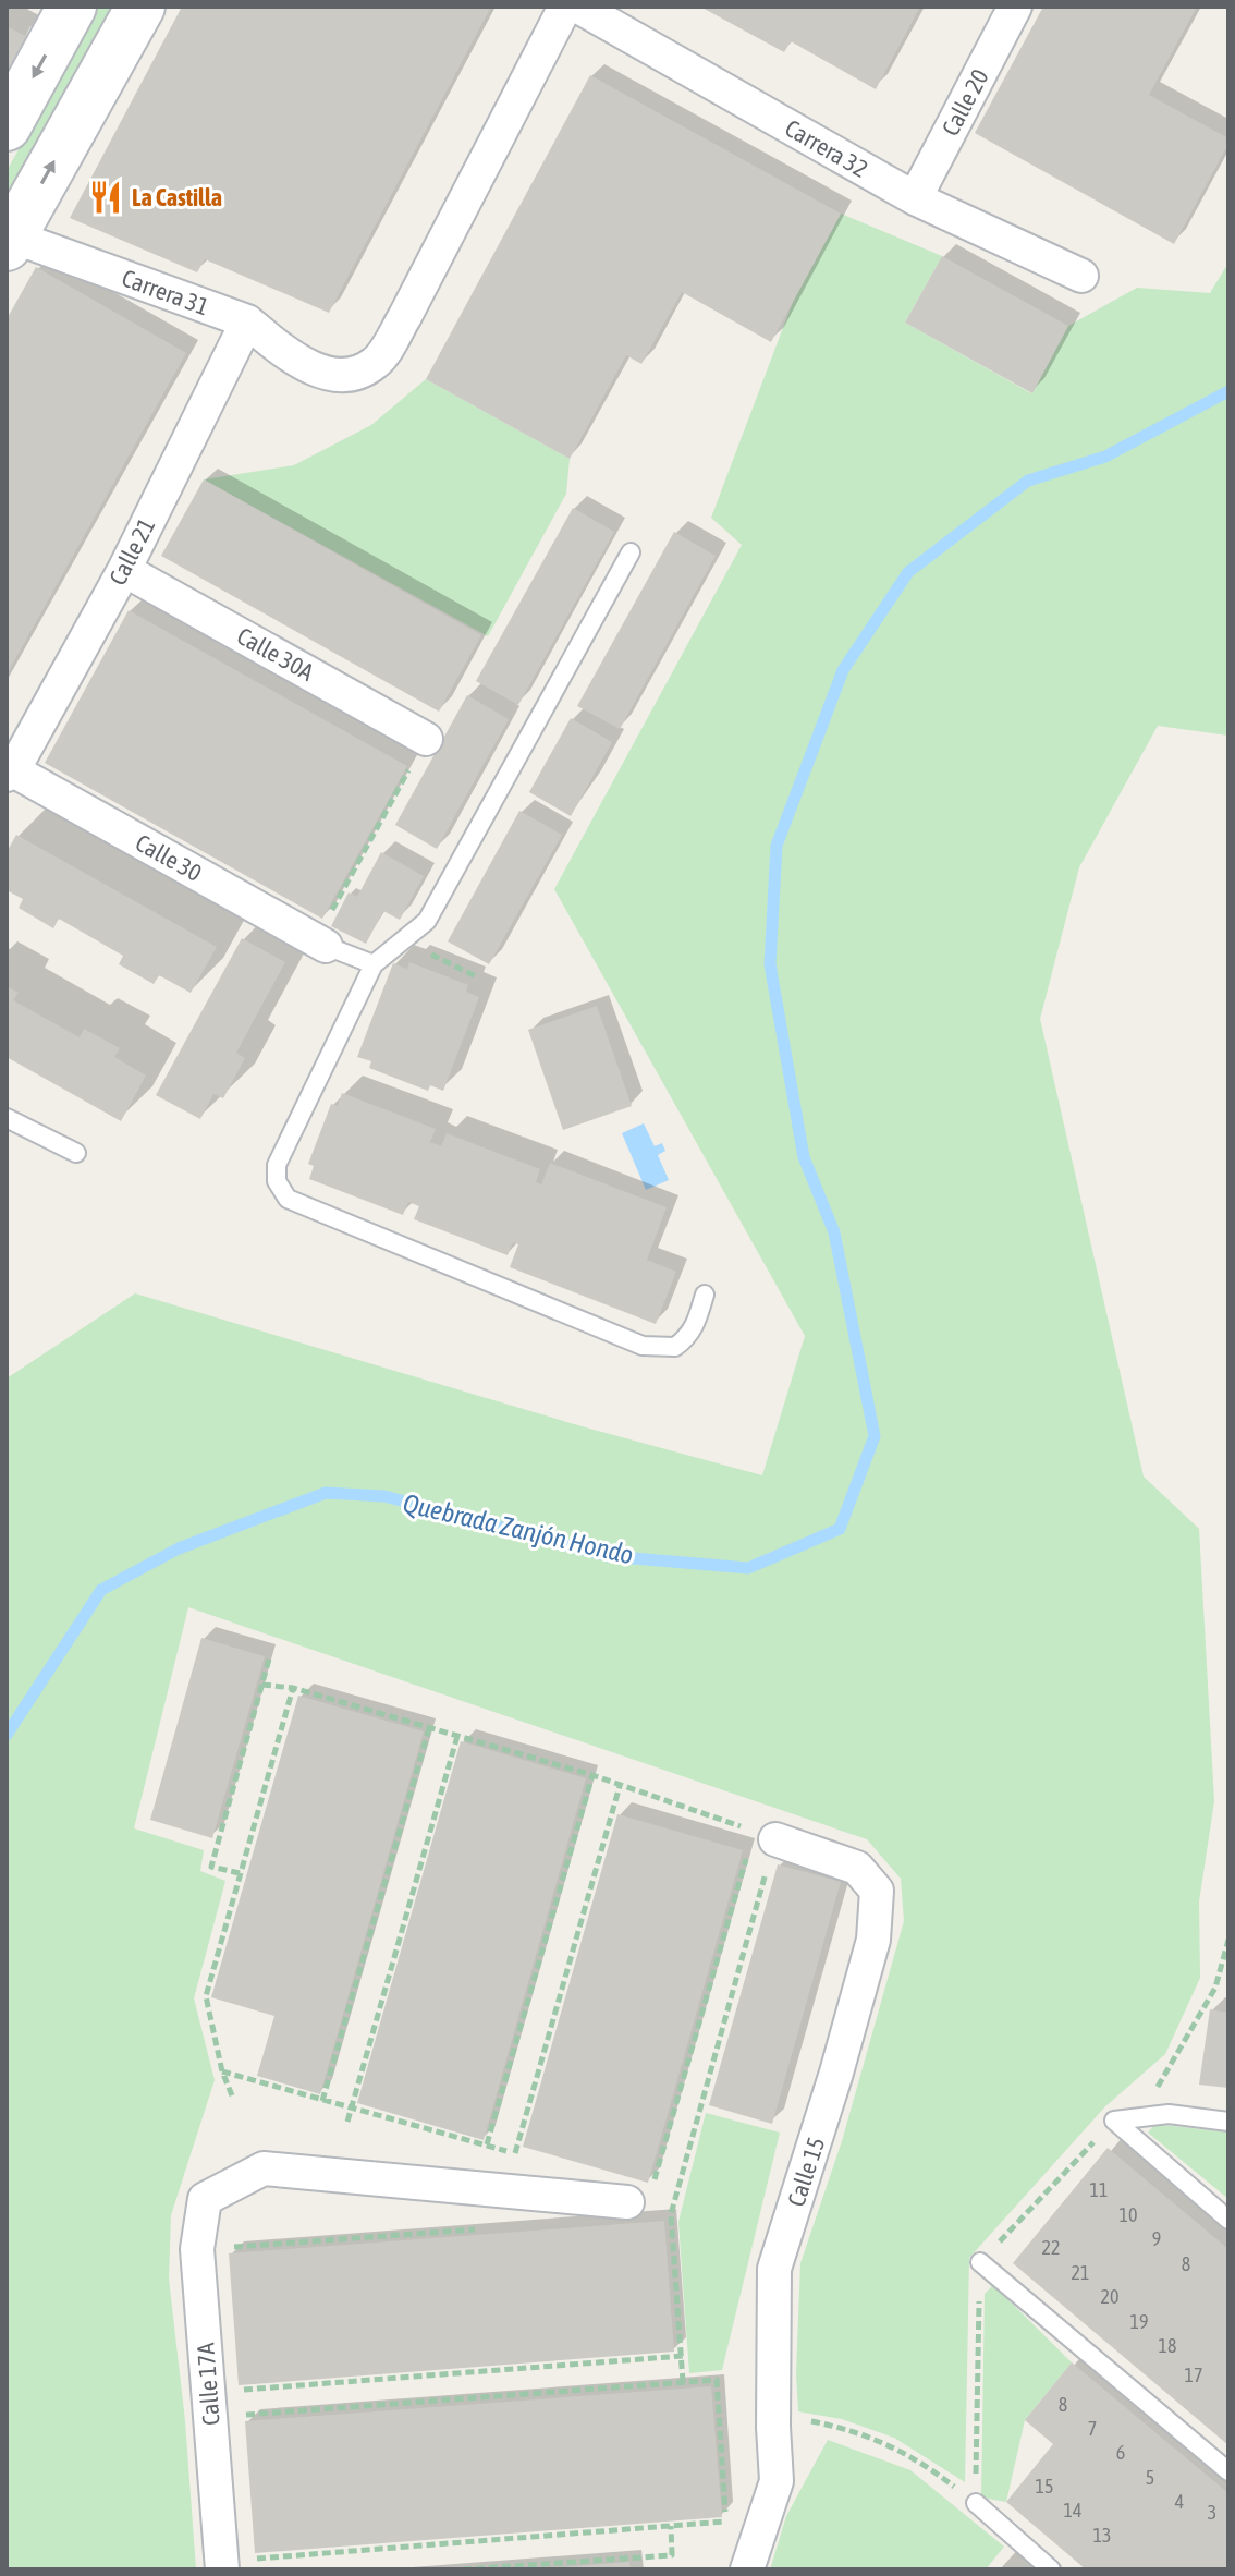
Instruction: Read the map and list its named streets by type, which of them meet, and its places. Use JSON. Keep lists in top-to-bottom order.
{
  "streets": {
    "street": [
      "Calle 20",
      "Carrera 32",
      "Carrera 31",
      "Calle 21",
      "Calle 30A",
      "Calle 30",
      "Calle 15",
      "Calle 17A"
    ]
  },
  "crossings": [
    ["Calle 20", "Carrera 32"],
    ["Carrera 31", "Calle 21"],
    ["Calle 21", "Calle 30A"],
    ["Calle 21", "Calle 30"]
  ],
  "water": ["Quebrada Zanjón Hondo"],
  "places": {
    "restaurant": ["La Castilla"]
  },
  "house_numbers": [
    "11",
    "10",
    "9",
    "22",
    "8",
    "21",
    "20",
    "19",
    "18",
    "17",
    "8",
    "7",
    "6",
    "5",
    "15",
    "4",
    "14",
    "3",
    "13"
  ]
}
